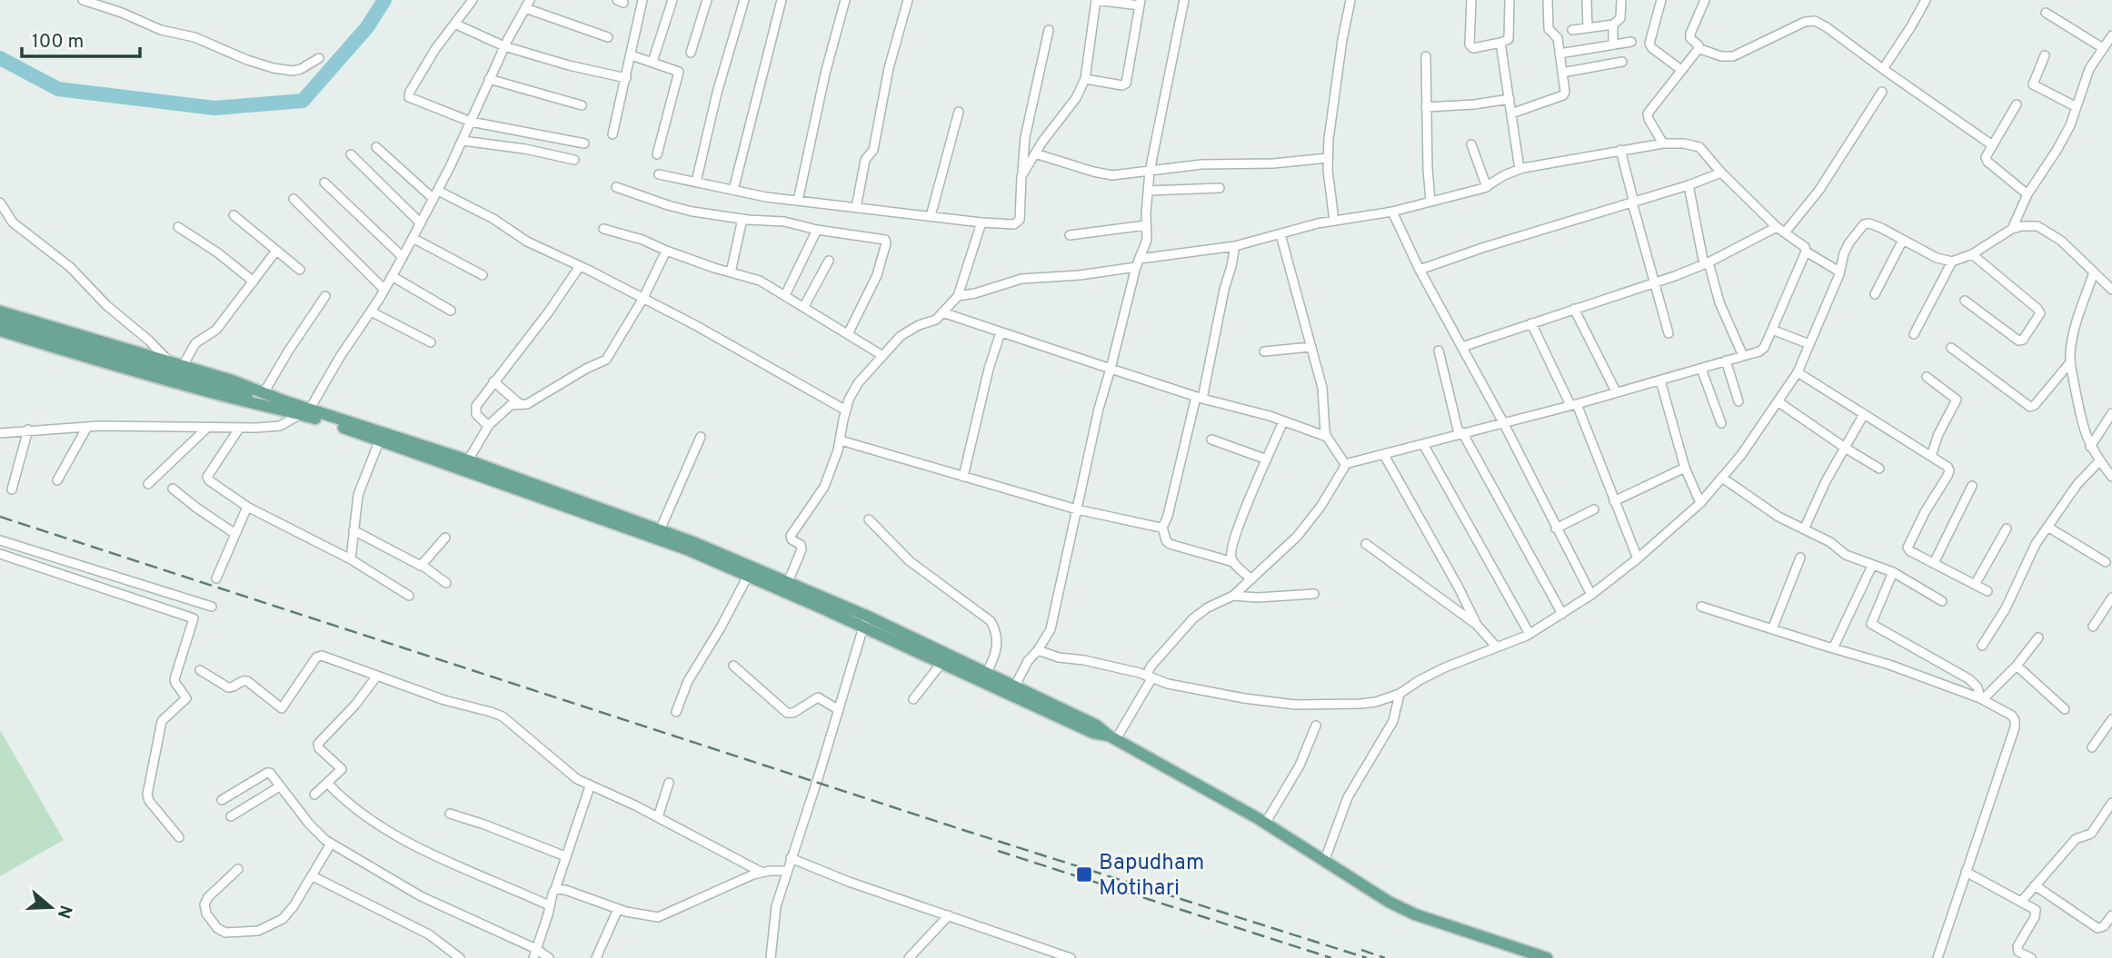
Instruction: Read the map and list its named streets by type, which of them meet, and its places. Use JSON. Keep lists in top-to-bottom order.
{
  "places": {
    "transit": ["Bapudham Motihari"]
  },
  "scale_bar": "100 m",
  "north": "right"
}
